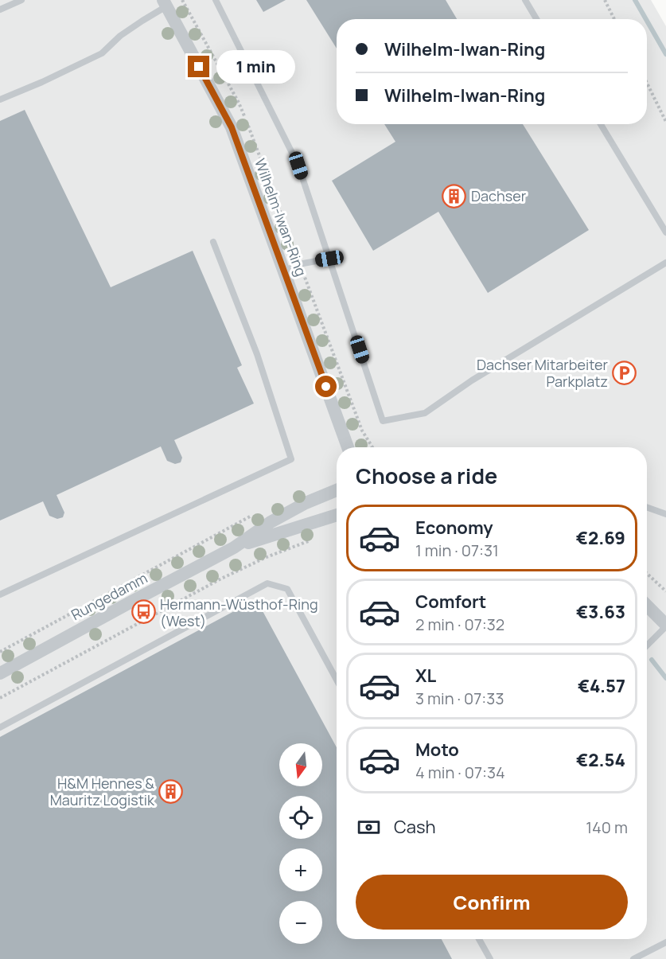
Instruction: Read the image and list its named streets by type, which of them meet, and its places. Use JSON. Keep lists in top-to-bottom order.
{
  "streets": {
    "street": ["Wilhelm-Iwan-Ring", "Rungedamm"]
  },
  "places": {
    "building": ["Dachser", "H&M Hennes & Mauritz Logistik"],
    "parking": ["Dachser Mitarbeiter Parkplatz"],
    "bus stop": ["Hermann-Wüsthof-Ring (West)"]
  },
  "north": "bottom",
  "page": {
    "banner": ["Wilhelm-Iwan-Ring", "Wilhelm-Iwan-Ring"],
    "bubble": "1 min",
    "heading": "Choose a ride",
    "list": [
      {
        "name": "Economy",
        "note": "1 min · 07:31",
        "value": "€2.69"
      },
      {
        "name": "Comfort",
        "note": "2 min · 07:32",
        "value": "€3.63"
      },
      {
        "name": "XL",
        "note": "3 min · 07:33",
        "value": "€4.57"
      },
      {
        "name": "Moto",
        "note": "4 min · 07:34",
        "value": "€2.54"
      }
    ],
    "map_buttons": ["+", "−"],
    "pay": ["Cash", "140 m"],
    "buttons": "Confirm"
  }
}
